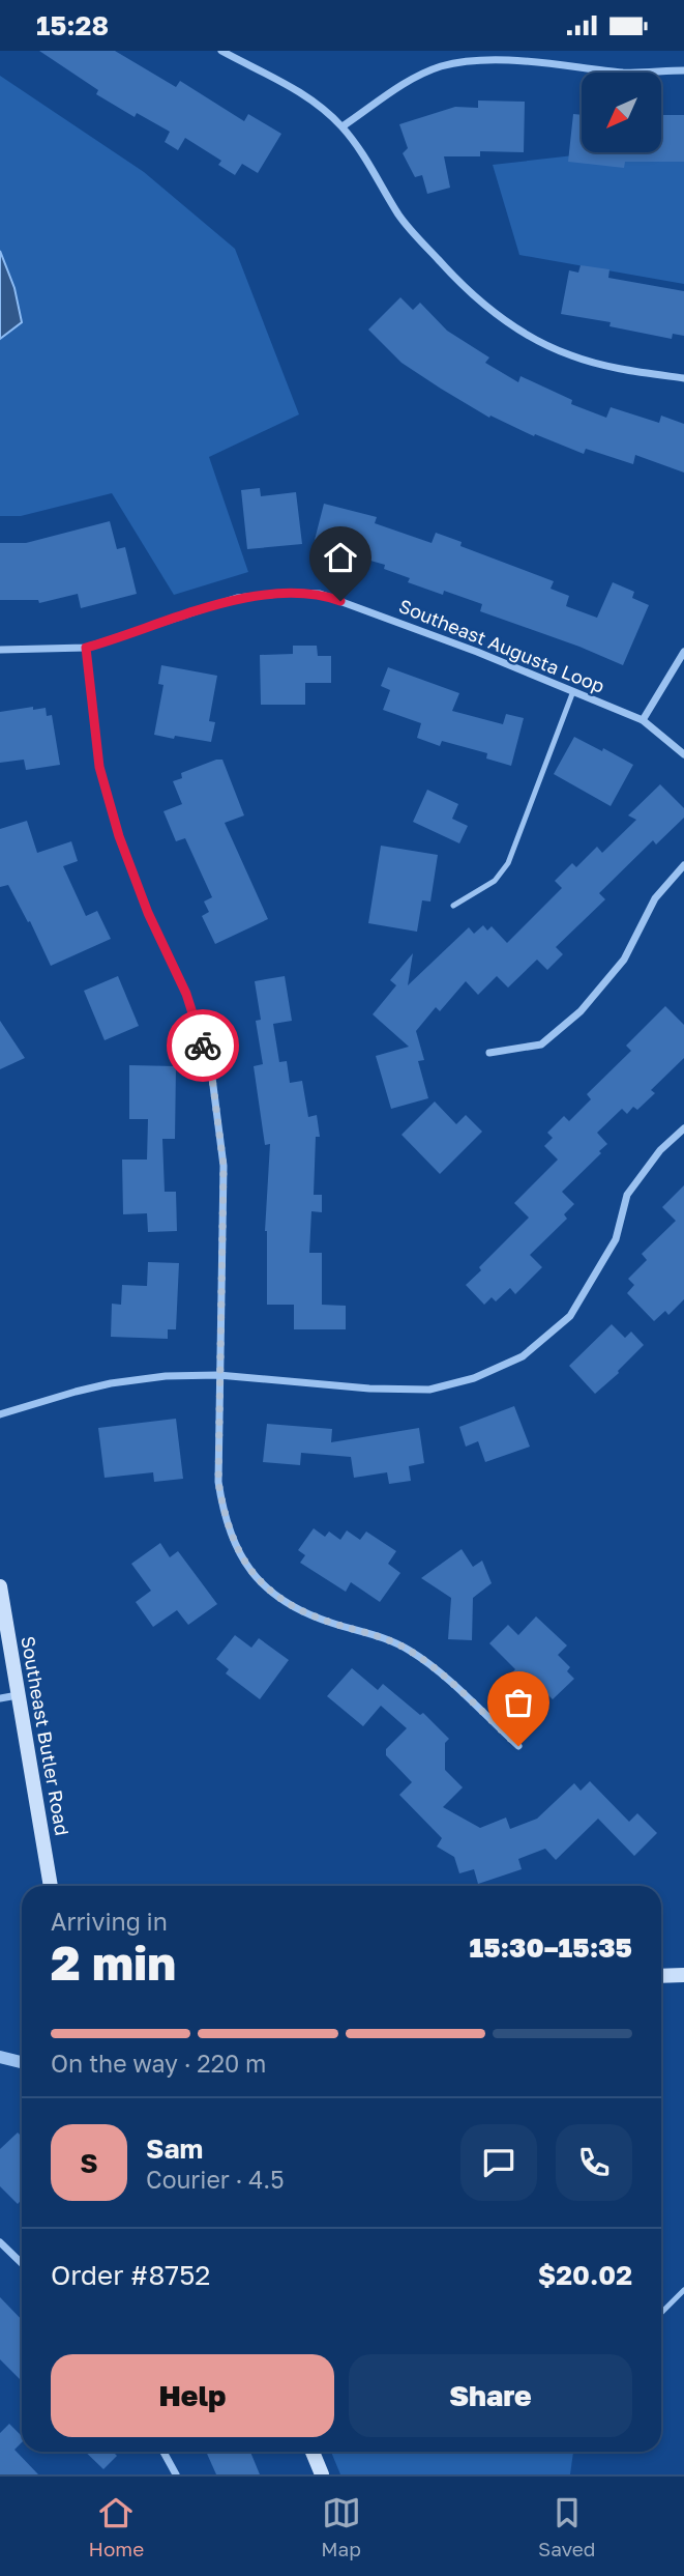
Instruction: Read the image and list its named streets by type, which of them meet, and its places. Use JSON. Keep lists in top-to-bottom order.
{
  "streets": {
    "main road": ["Southeast Butler Road"],
    "street": ["Southeast Augusta Loop"]
  },
  "north": "bottom left",
  "page": {
    "status": "15:28",
    "heading": ["2 min", "Arriving in", "15:30–15:35"],
    "panel": [
      "Sam",
      "Courier · 4.5",
      "Order #8752",
      "$20.02"
    ],
    "bar": "On the way · 220 m",
    "round": "S",
    "buttons": ["Help", "Share"],
    "tabs": ["Home", "Map", "Saved"]
  }
}
